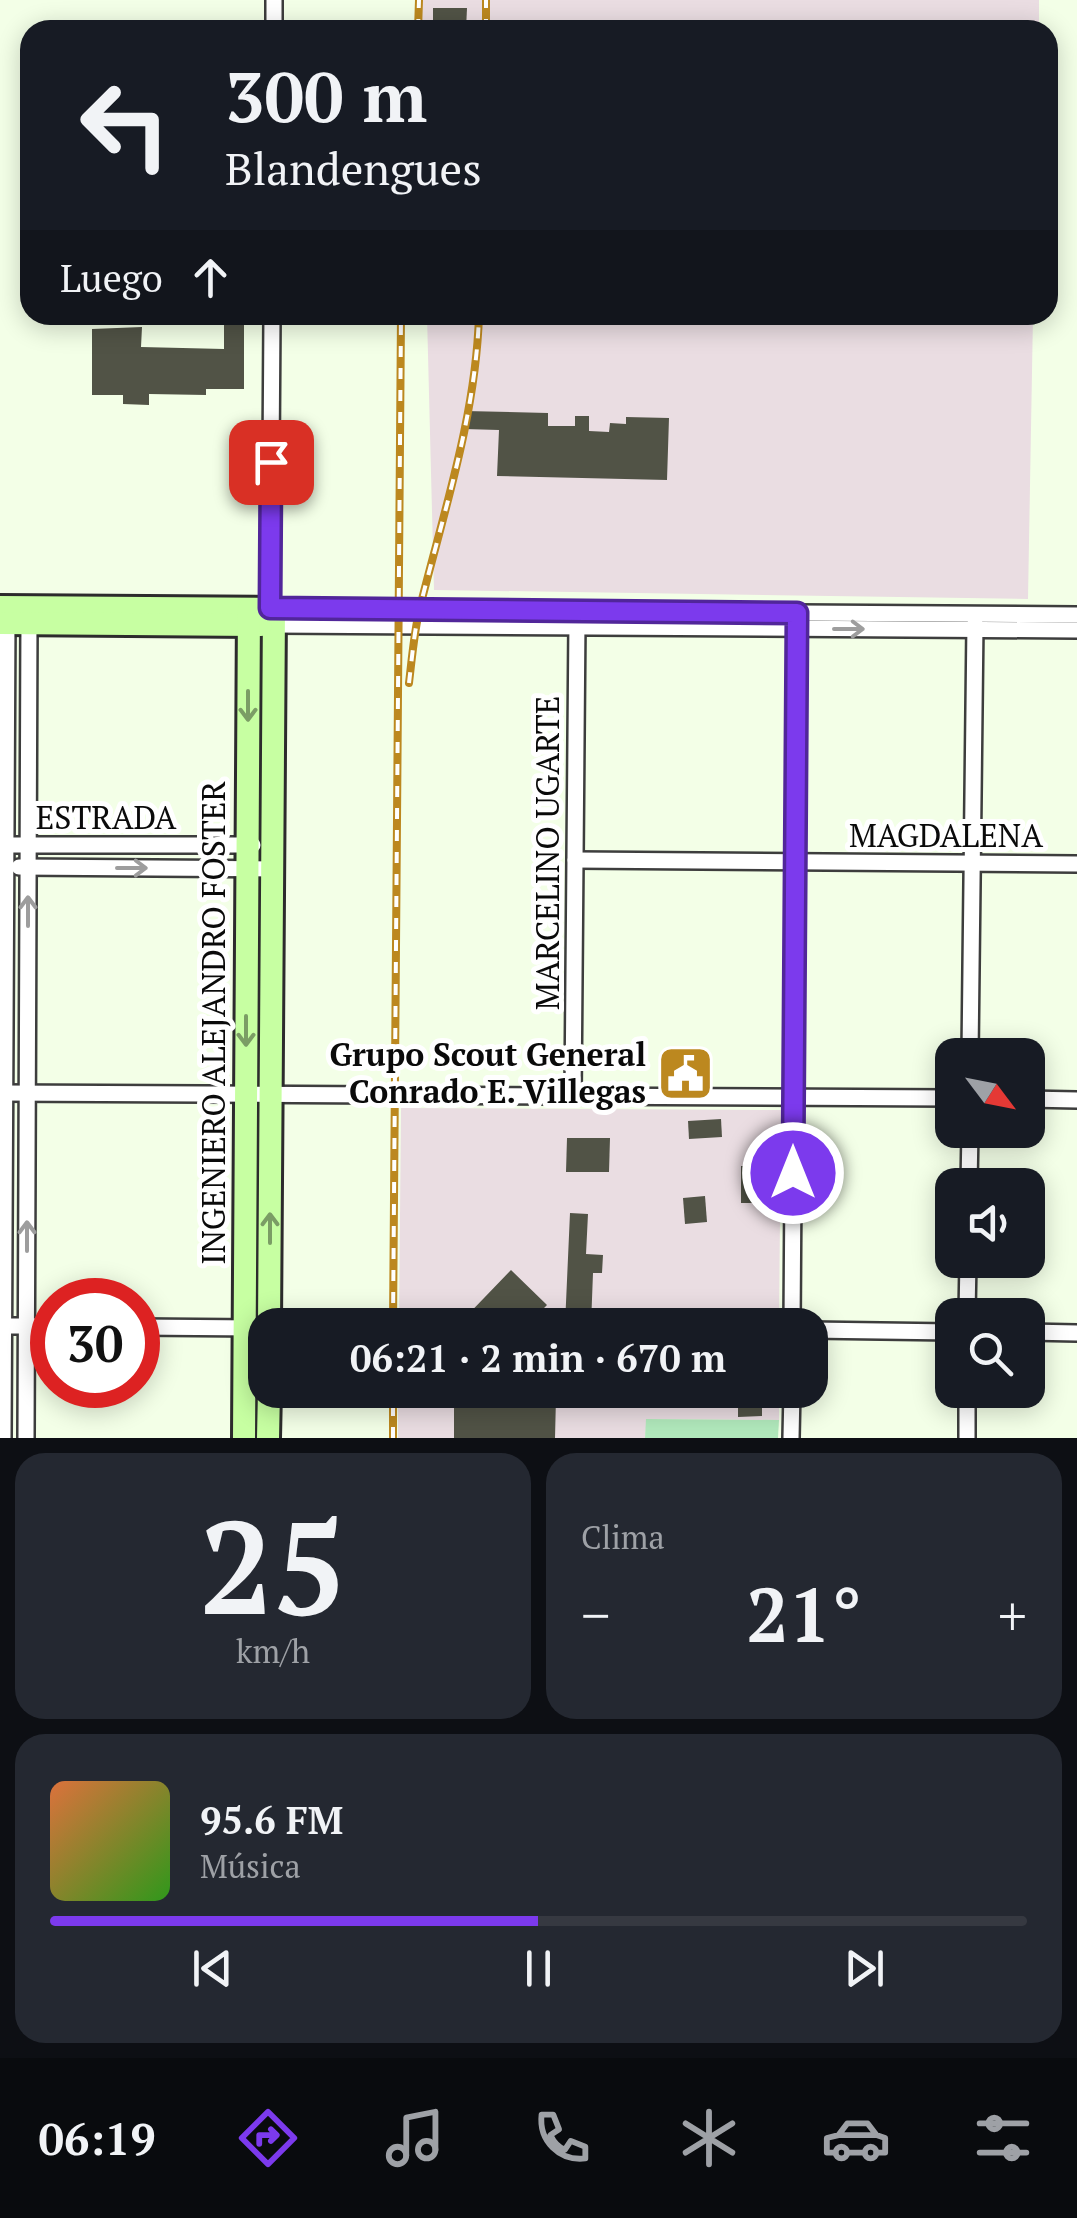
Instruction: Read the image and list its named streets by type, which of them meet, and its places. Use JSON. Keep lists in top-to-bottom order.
{
  "streets": {
    "street": [
      "ESTRADA",
      "MAGDALENA",
      "MARCELINO UGARTE",
      "INGENIERO ALEJANDRO FOSTER"
    ]
  },
  "crossings": [
    ["ESTRADA", "INGENIERO ALEJANDRO FOSTER"],
    ["MAGDALENA", "MARCELINO UGARTE"]
  ],
  "places": {
    "public building": ["Grupo Scout General Conrado E. Villegas"]
  },
  "north": "bottom right",
  "page": {
    "turn": ["300 m", "Blandengues"],
    "then": "Luego",
    "limit": "30",
    "trip": "06:21 · 2 min · 670 m",
    "tile": [
      ["25", "km/h"],
      "Clima"
    ],
    "heat": ["−", "21°", "+"],
    "song": ["95.6 FM", "Música"],
    "tabs": "06:19"
  }
}
